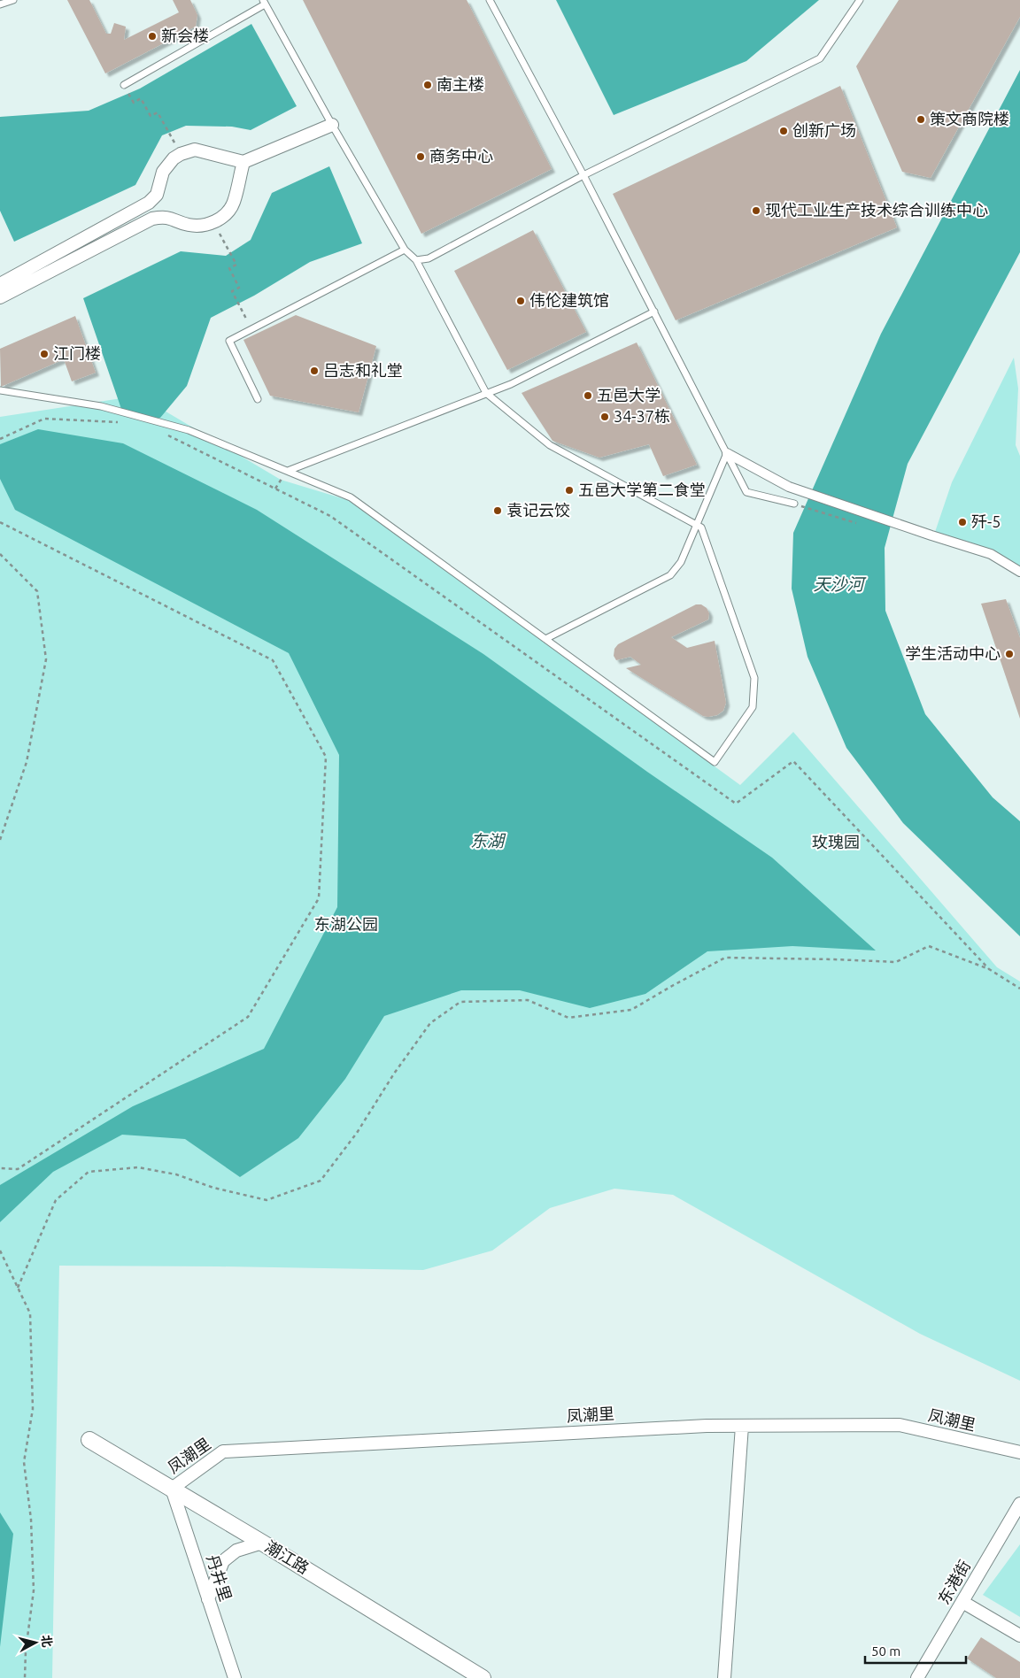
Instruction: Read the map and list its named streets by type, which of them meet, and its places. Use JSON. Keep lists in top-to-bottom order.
{
  "streets": {
    "street": [
      "凤潮里",
      "潮江路",
      "丹井里",
      "东港街"
    ]
  },
  "crossings": [
    ["凤潮里", "潮江路"],
    ["凤潮里", "丹井里"],
    ["潮江路", "丹井里"]
  ],
  "water": ["天沙河", "东湖"],
  "parks": ["玫瑰园", "东湖公园"],
  "places": [
    "新会楼",
    "南主楼",
    "策文商院楼",
    "创新广场",
    "商务中心",
    "现代工业生产技术综合训练中心",
    "伟伦建筑馆",
    "江门楼",
    "吕志和礼堂",
    "五邑大学",
    "34-37栋",
    "五邑大学第二食堂",
    "袁记云饺",
    "歼-5",
    "学生活动中心"
  ],
  "scale_bar": "50 m",
  "north": "right"
}
